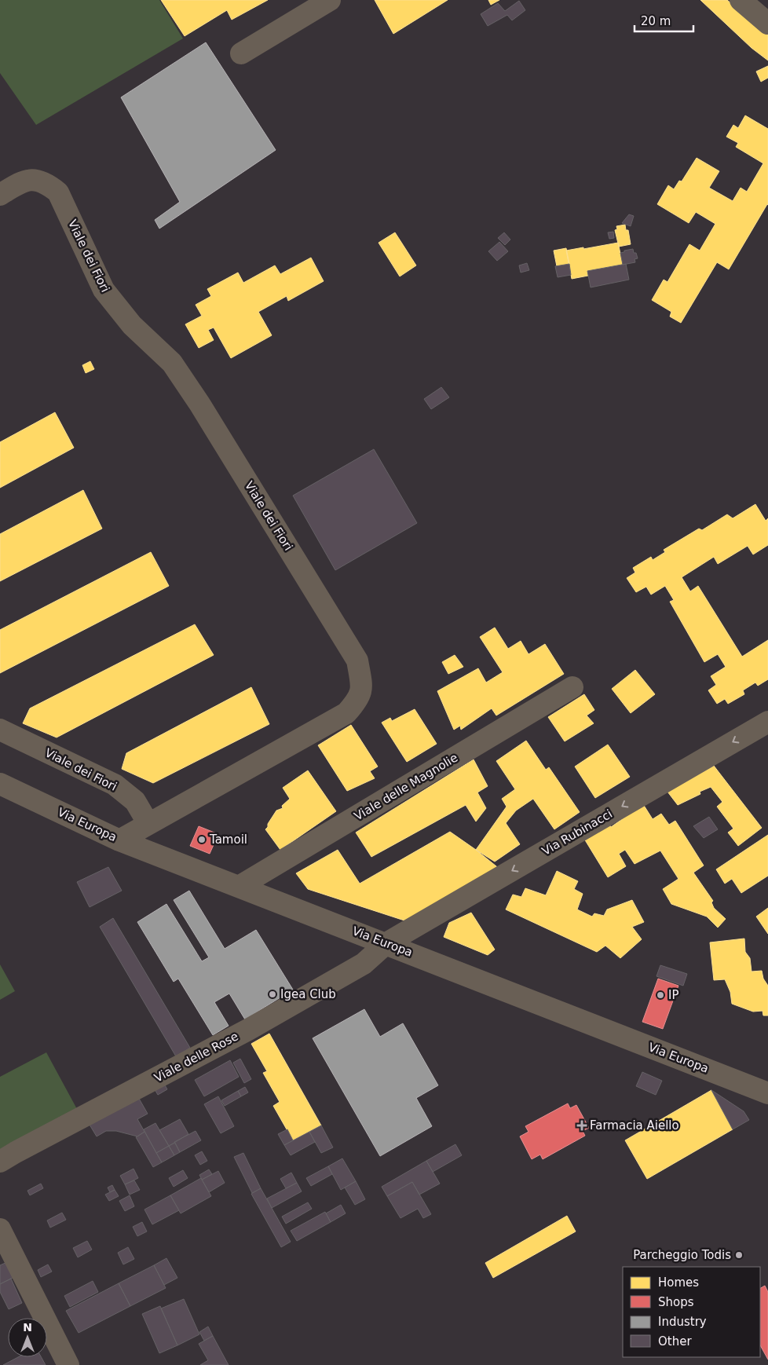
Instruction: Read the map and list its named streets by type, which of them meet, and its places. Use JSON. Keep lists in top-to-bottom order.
{
  "streets": {
    "street": [
      "Viale dei Fiori",
      "Viale delle Magnolie",
      "Via Europa",
      "Via Rubinacci",
      "Viale delle Rose"
    ]
  },
  "crossings": [
    ["Viale dei Fiori", "Via Europa"],
    ["Viale delle Magnolie", "Via Europa"],
    ["Via Europa", "Via Rubinacci"],
    ["Via Europa", "Viale delle Rose"],
    ["Via Rubinacci", "Viale delle Rose"]
  ],
  "one_way": ["Via Rubinacci"],
  "places": {
    "other": [
      "Tamoil",
      "Igea Club",
      "IP",
      "Parcheggio Todis"
    ],
    "health": ["Farmacia Aiello"]
  },
  "legend": [
    "Homes",
    "Shops",
    "Industry",
    "Other"
  ],
  "scale_bar": "20 m",
  "north": "top"
}
